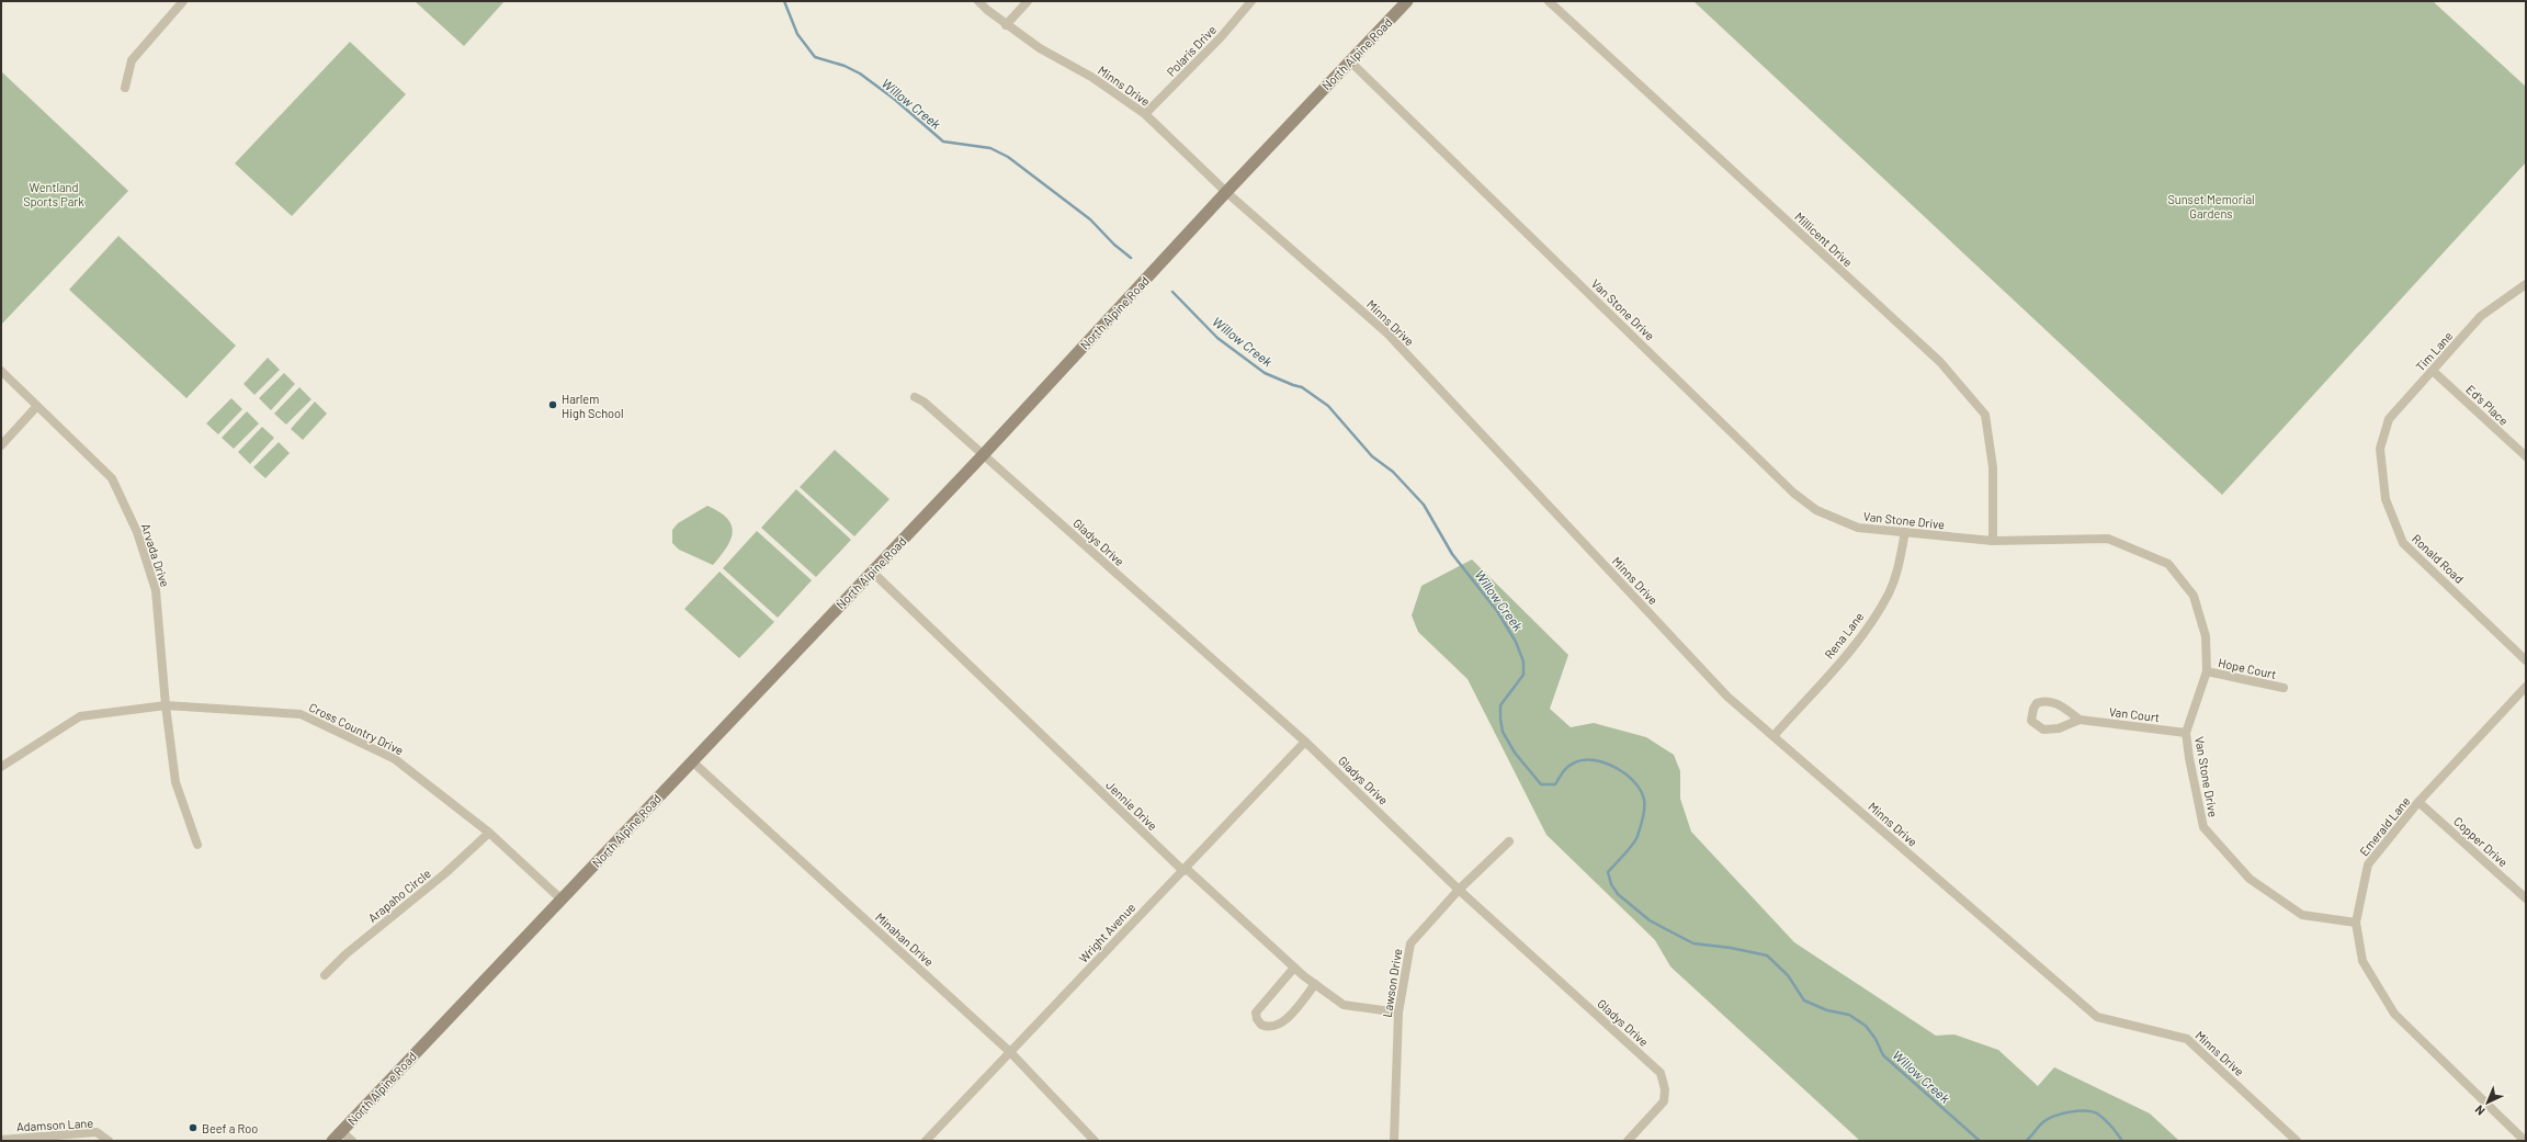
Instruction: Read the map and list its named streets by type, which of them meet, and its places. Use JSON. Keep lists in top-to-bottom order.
{
  "streets": {
    "main road": ["North Alpine Road"],
    "street": [
      "Polaris Drive",
      "Minns Drive",
      "Millicent Drive",
      "Van Stone Drive",
      "Tim Lane",
      "Ed's Place",
      "Gladys Drive",
      "Arvada Drive",
      "Ronald Road",
      "Rena Lane",
      "Hope Court",
      "Van Court",
      "Cross Country Drive",
      "Jennie Drive",
      "Emerald Lane",
      "Copper Drive",
      "Arapaho Circle",
      "Wright Avenue",
      "Minahan Drive",
      "Lawson Drive",
      "Adamson Lane"
    ]
  },
  "crossings": [
    ["Polaris Drive", "Minns Drive"],
    ["North Alpine Road", "Minns Drive"],
    ["North Alpine Road", "Van Stone Drive"],
    ["North Alpine Road", "Gladys Drive"],
    ["North Alpine Road", "Cross Country Drive"],
    ["North Alpine Road", "Jennie Drive"],
    ["North Alpine Road", "Minahan Drive"],
    ["Minns Drive", "Rena Lane"],
    ["Millicent Drive", "Van Stone Drive"],
    ["Van Stone Drive", "Rena Lane"],
    ["Van Stone Drive", "Hope Court"],
    ["Van Stone Drive", "Van Court"],
    ["Van Stone Drive", "Emerald Lane"],
    ["Tim Lane", "Ed's Place"],
    ["Tim Lane", "Ronald Road"],
    ["Gladys Drive", "Wright Avenue"],
    ["Gladys Drive", "Lawson Drive"],
    ["Arvada Drive", "Cross Country Drive"],
    ["Cross Country Drive", "Arapaho Circle"],
    ["Jennie Drive", "Wright Avenue"],
    ["Jennie Drive", "Lawson Drive"],
    ["Emerald Lane", "Copper Drive"],
    ["Wright Avenue", "Minahan Drive"]
  ],
  "water": ["Willow Creek"],
  "parks": ["Wentland Sports Park", "Sunset Memorial Gardens"],
  "places": ["Harlem High School", "Beef a Roo"],
  "north": "bottom left"
}
